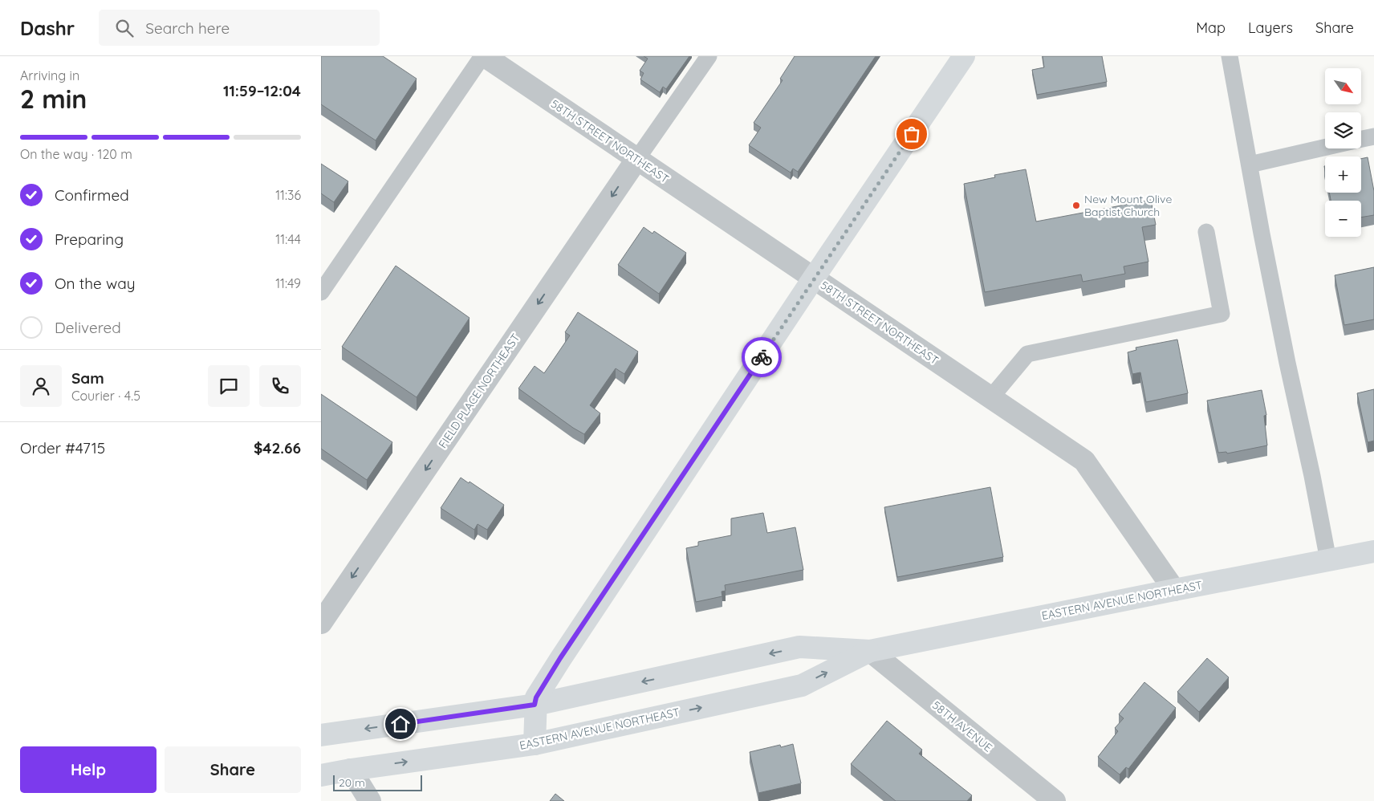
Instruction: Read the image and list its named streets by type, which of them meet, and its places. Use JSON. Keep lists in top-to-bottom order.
{
  "streets": {
    "main road": ["EASTERN AVENUE NORTHEAST"],
    "street": ["58TH STREET NORTHEAST", "FIELD PLACE NORTHEAST", "58TH AVENUE"]
  },
  "crossings": [
    ["58TH STREET NORTHEAST", "FIELD PLACE NORTHEAST"],
    ["58TH STREET NORTHEAST", "EASTERN AVENUE NORTHEAST"],
    ["EASTERN AVENUE NORTHEAST", "58TH AVENUE"]
  ],
  "one_way": ["FIELD PLACE NORTHEAST"],
  "places": ["New Mount Olive Baptist Church"],
  "scale_bar": "20 m",
  "north": "bottom right",
  "page": {
    "header": "Dashr",
    "search": "Search here",
    "nav": ["Map", "Layers", "Share"],
    "heading": ["2 min", "Arriving in", "11:59–12:04"],
    "panel": [
      "Sam",
      "Courier · 4.5",
      "Order #4715",
      "$42.66"
    ],
    "map_buttons": ["+", "−"],
    "bar": "On the way · 120 m",
    "list": [
      ["Confirmed", "11:36"],
      ["Preparing", "11:44"],
      ["On the way", "11:49"],
      "Delivered"
    ],
    "buttons": ["Help", "Share"],
    "scale": "20 m"
  }
}
